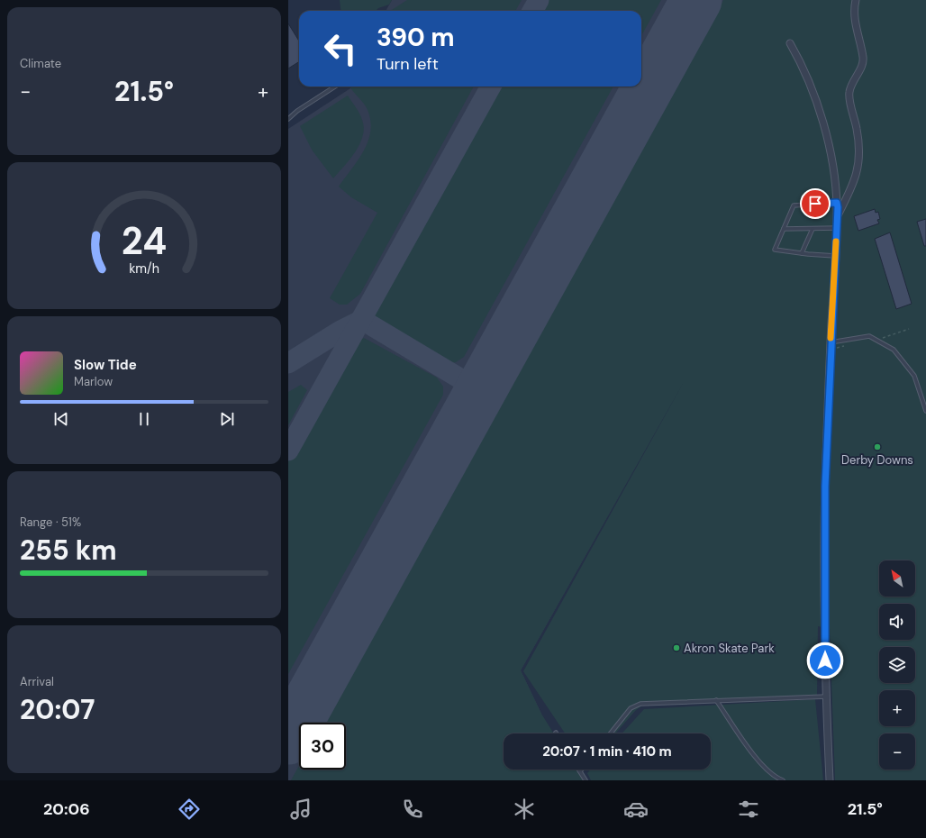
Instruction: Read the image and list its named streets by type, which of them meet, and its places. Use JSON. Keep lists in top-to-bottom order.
{
  "places": ["Derby Downs", "Akron Skate Park"],
  "north": "top left",
  "page": {
    "tile": [
      "Climate",
      ["Range · 51%", "255 km"],
      ["Arrival", "20:07"]
    ],
    "turn": ["390 m", "Turn left"],
    "heat": ["−", "21.5°", "+"],
    "song": ["Slow Tide", "Marlow"],
    "map_buttons": ["+", "−"],
    "limit": "30",
    "trip": "20:07 · 1 min · 410 m",
    "tabs": ["20:06", "21.5°"],
    "gauge": ["24", "km/h"]
  }
}
